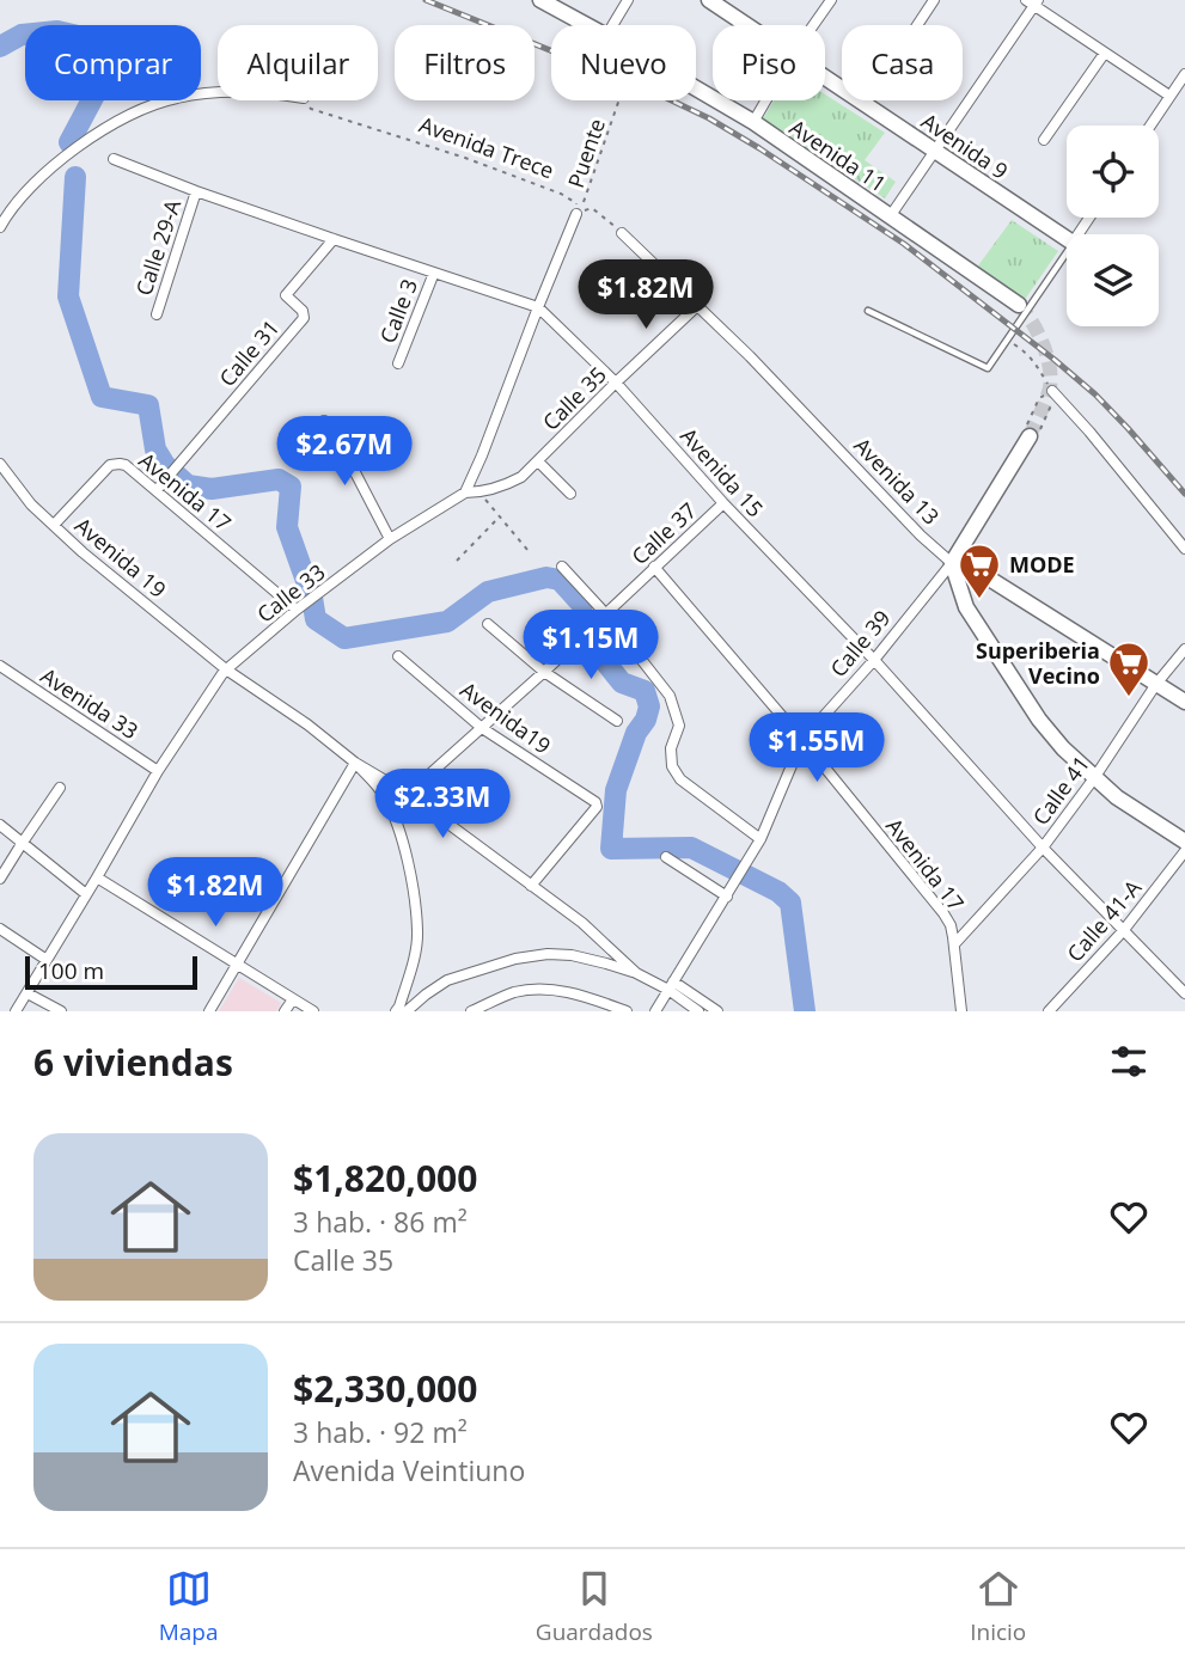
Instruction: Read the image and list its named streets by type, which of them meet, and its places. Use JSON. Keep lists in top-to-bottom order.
{
  "streets": {
    "main road": [
      "Avenida 9",
      "Avenida 11",
      "Avenida 13",
      "Calle 39"
    ],
    "street": [
      "Calle 29-A",
      "Calle 3",
      "Calle 31",
      "Calle 35",
      "Avenida 15",
      "Avenida 17",
      "Calle 37",
      "Avenida 19",
      "Calle 33",
      "Avenida 33",
      "Avenida19",
      "Calle 41",
      "Calle 41-A"
    ],
    "path": ["Avenida Trece", "Puente"]
  },
  "crossings": [
    ["Avenida Trece", "Avenida 13"],
    ["Calle 29-A", "Avenida 15"],
    ["Calle 3", "Avenida 15"],
    ["Calle 31", "Avenida 15"],
    ["Calle 31", "Avenida 17"],
    ["Calle 35", "Avenida 15"],
    ["Calle 35", "Avenida 13"],
    ["Calle 35", "Calle 33"],
    ["Avenida 15", "Calle 37"],
    ["Avenida 15", "Calle 39"],
    ["Avenida 15", "Calle 41"],
    ["Avenida 15", "Calle 41-A"],
    ["Avenida 13", "Calle 39"],
    ["Avenida 13", "Calle 41"],
    ["Avenida 17", "Calle 37"],
    ["Avenida 17", "Avenida 19"],
    ["Avenida 17", "Calle 33"],
    ["Avenida 17", "Calle 39"],
    ["Avenida 17", "Calle 41"],
    ["Calle 37", "Avenida19"],
    ["Avenida 19", "Calle 33"],
    ["Calle 33", "Avenida 33"]
  ],
  "places": {
    "supermarket": ["MODE", "Superiberia Vecino"]
  },
  "scale_bar": "100 m",
  "page": {
    "chip": [
      "Comprar",
      "Alquilar",
      "Filtros",
      "Nuevo",
      "Piso",
      "Casa"
    ],
    "price": [
      "$1.82M",
      "$2.67M",
      "$1.15M",
      "$1.55M",
      "$2.33M",
      "$1.82M"
    ],
    "scale": "100 m",
    "heading": "6 viviendas",
    "list": [
      {
        "name": "$1,820,000",
        "note": "3 hab. · 86 m² · Calle 35"
      },
      {
        "name": "$2,330,000",
        "note": "3 hab. · 92 m² · Avenida Veintiuno"
      }
    ],
    "tabs": ["Mapa", "Guardados", "Inicio"]
  }
}
